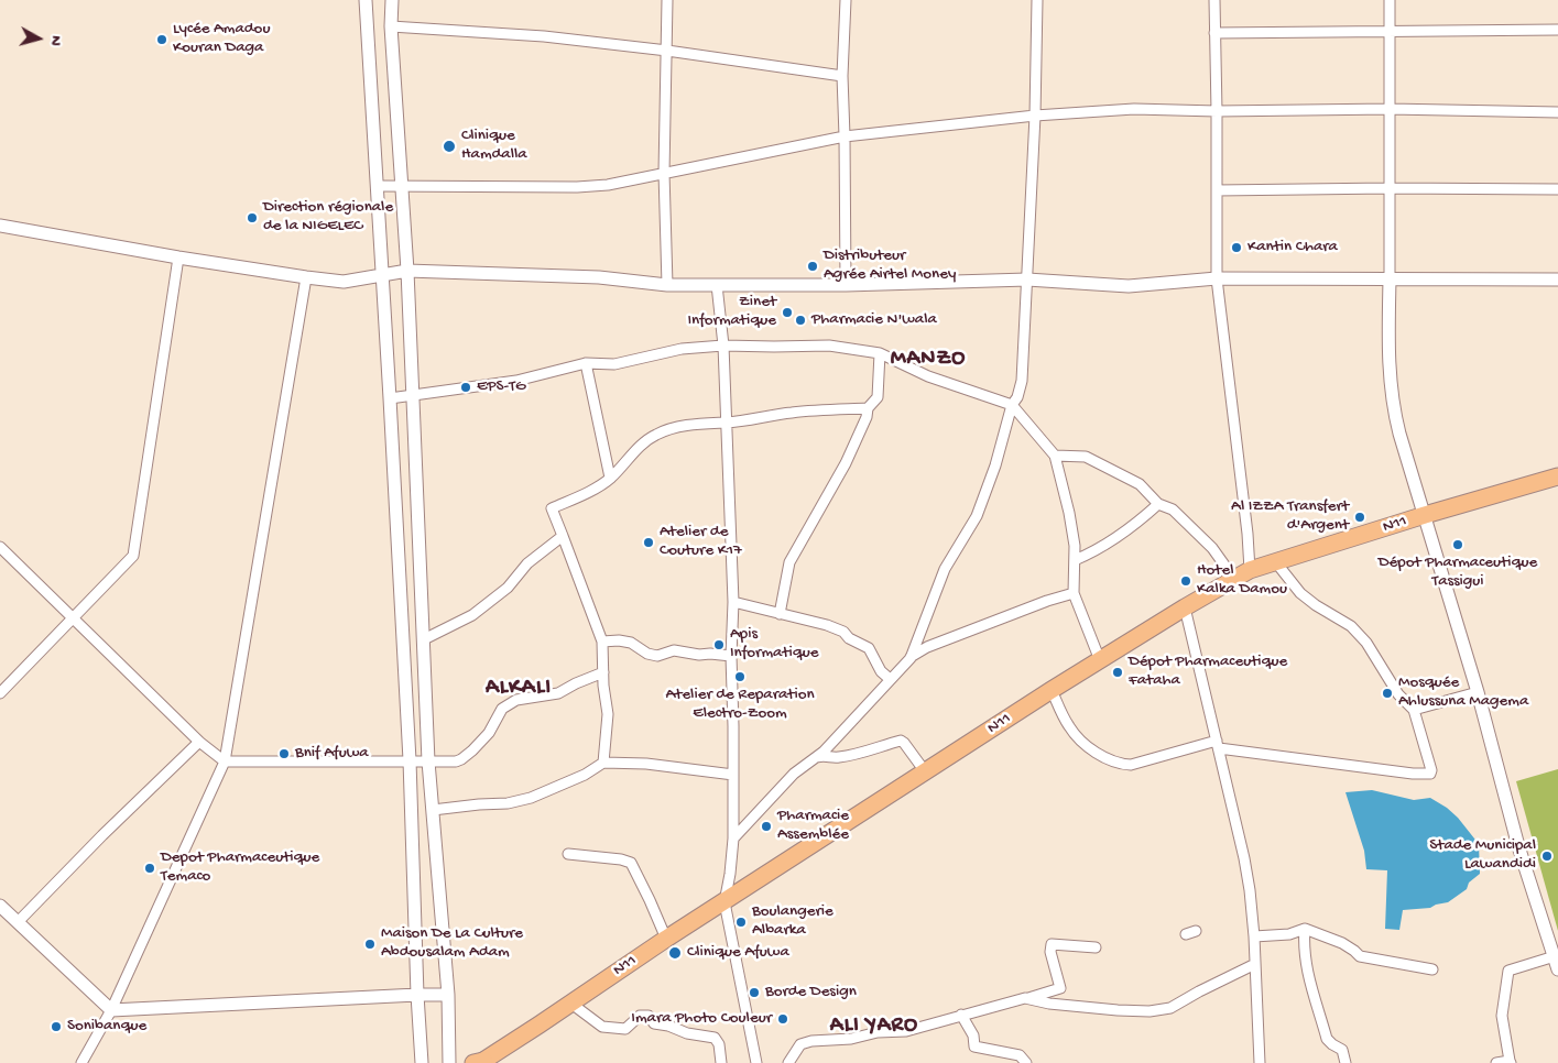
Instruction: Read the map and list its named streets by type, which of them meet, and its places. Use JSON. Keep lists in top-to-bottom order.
{
  "streets": {
    "main road": ["N11"]
  },
  "districts": ["MANZO", "ALKALI", "ALI YARO"],
  "places": [
    "Lycée Amadou Kouran Daga",
    "Clinique Hamdalla",
    "Direction régionale de la NIGELEC",
    "Kantin Chara",
    "Distributeur Agrée Airtel Money",
    "Zinet Informatique",
    "Pharmacie N'wala",
    "EPS-TG",
    "Al IZZA Transfert d'Argent",
    "Atelier de Couture K17",
    "Dépot Pharmaceutique Tassigui",
    "Hotel Kalka Damou",
    "Apis Informatique",
    "Dépot Pharmaceutique Fataha",
    "Atelier de Reparation Electro-Zoom",
    "Mosquée Ahlussuna Magema",
    "Bnif Afuwa",
    "Pharmacie Assemblée",
    "Stade Municipal Lawandidi",
    "Depot Pharmaceutique Temaco",
    "Boulangerie Albarka",
    "Maison De La Culture Abdousalam Adam",
    "Clinique Afuwa",
    "Borde Design",
    "Imara Photo Couleur",
    "Sonibanque"
  ],
  "north": "right"
}
